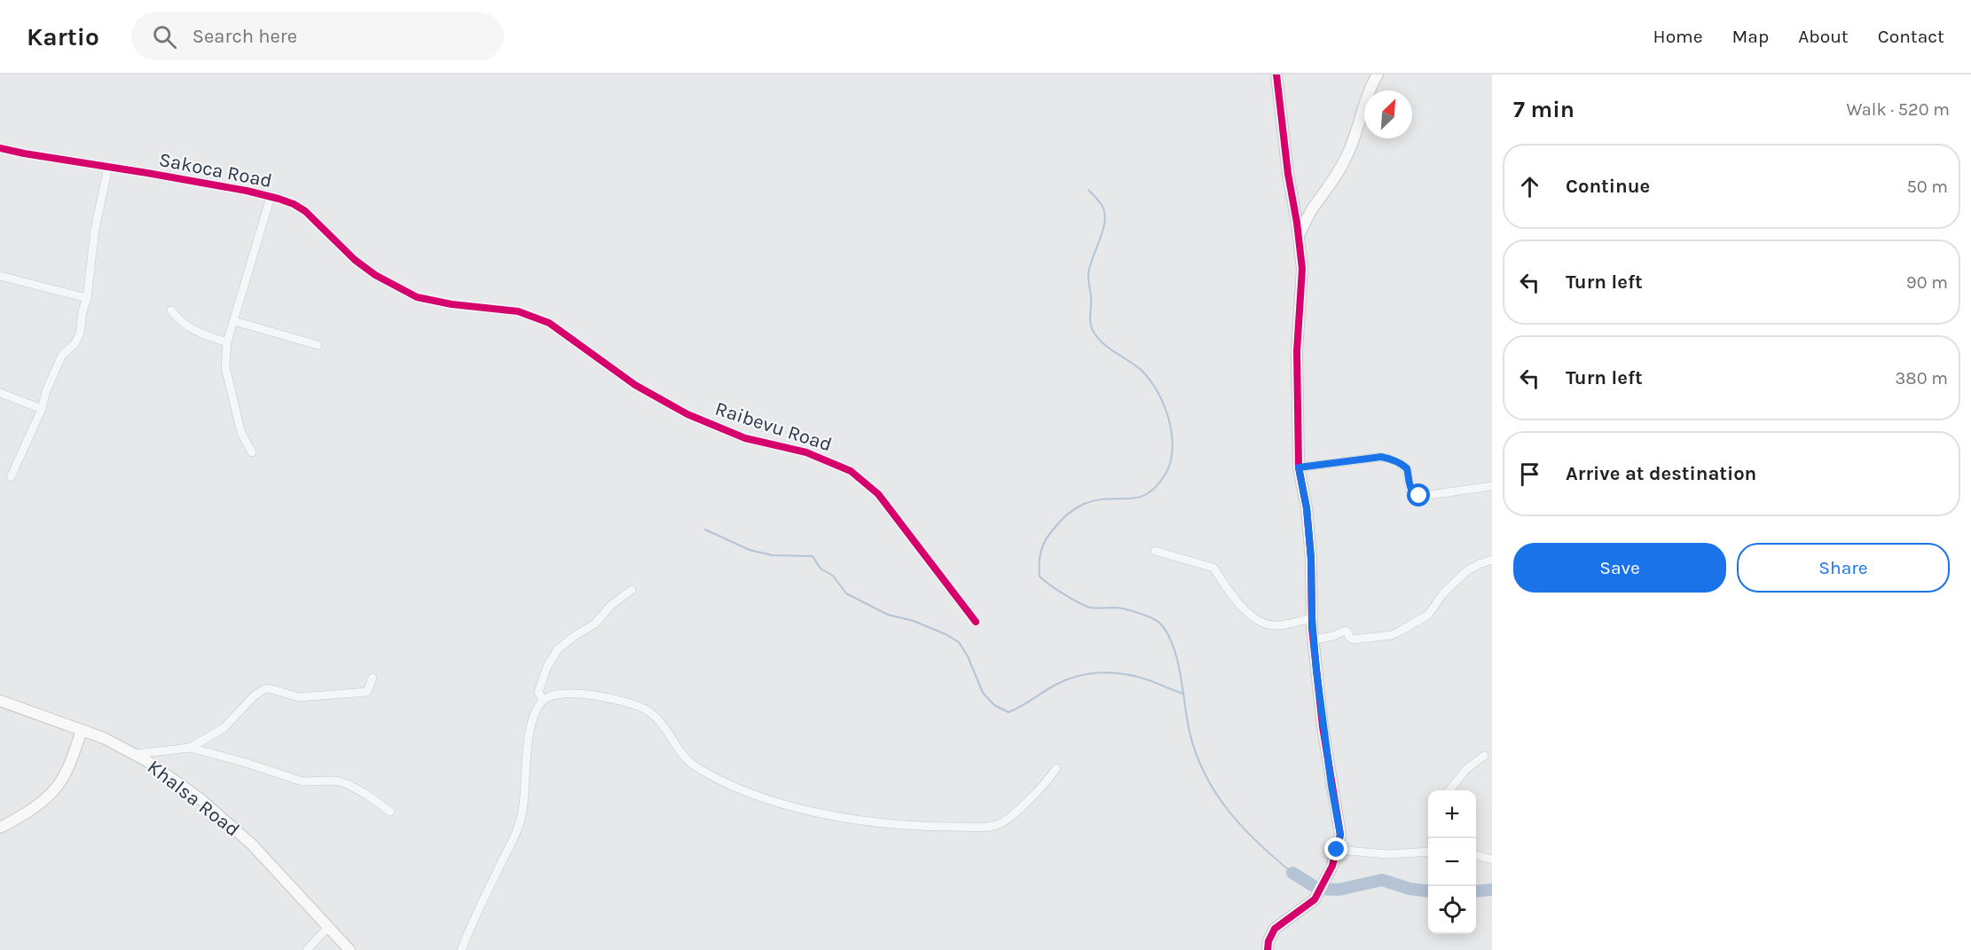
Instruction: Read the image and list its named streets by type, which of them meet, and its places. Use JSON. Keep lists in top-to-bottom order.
{
  "streets": {
    "street": ["Sakoca Road", "Raibevu Road", "Khalsa Road"]
  },
  "crossings": [
    ["Sakoca Road", "Raibevu Road"]
  ],
  "north": "top right",
  "page": {
    "header": "Kartio",
    "search": "Search here",
    "nav": [
      "Home",
      "Map",
      "About",
      "Contact"
    ],
    "heading": ["7 min", "Walk · 520 m"],
    "list": [
      ["Continue", "50 m"],
      ["Turn left", "90 m"],
      ["Turn left", "380 m"],
      "Arrive at destination"
    ],
    "buttons": ["Save", "Share"],
    "map_buttons": ["+", "−"]
  }
}
